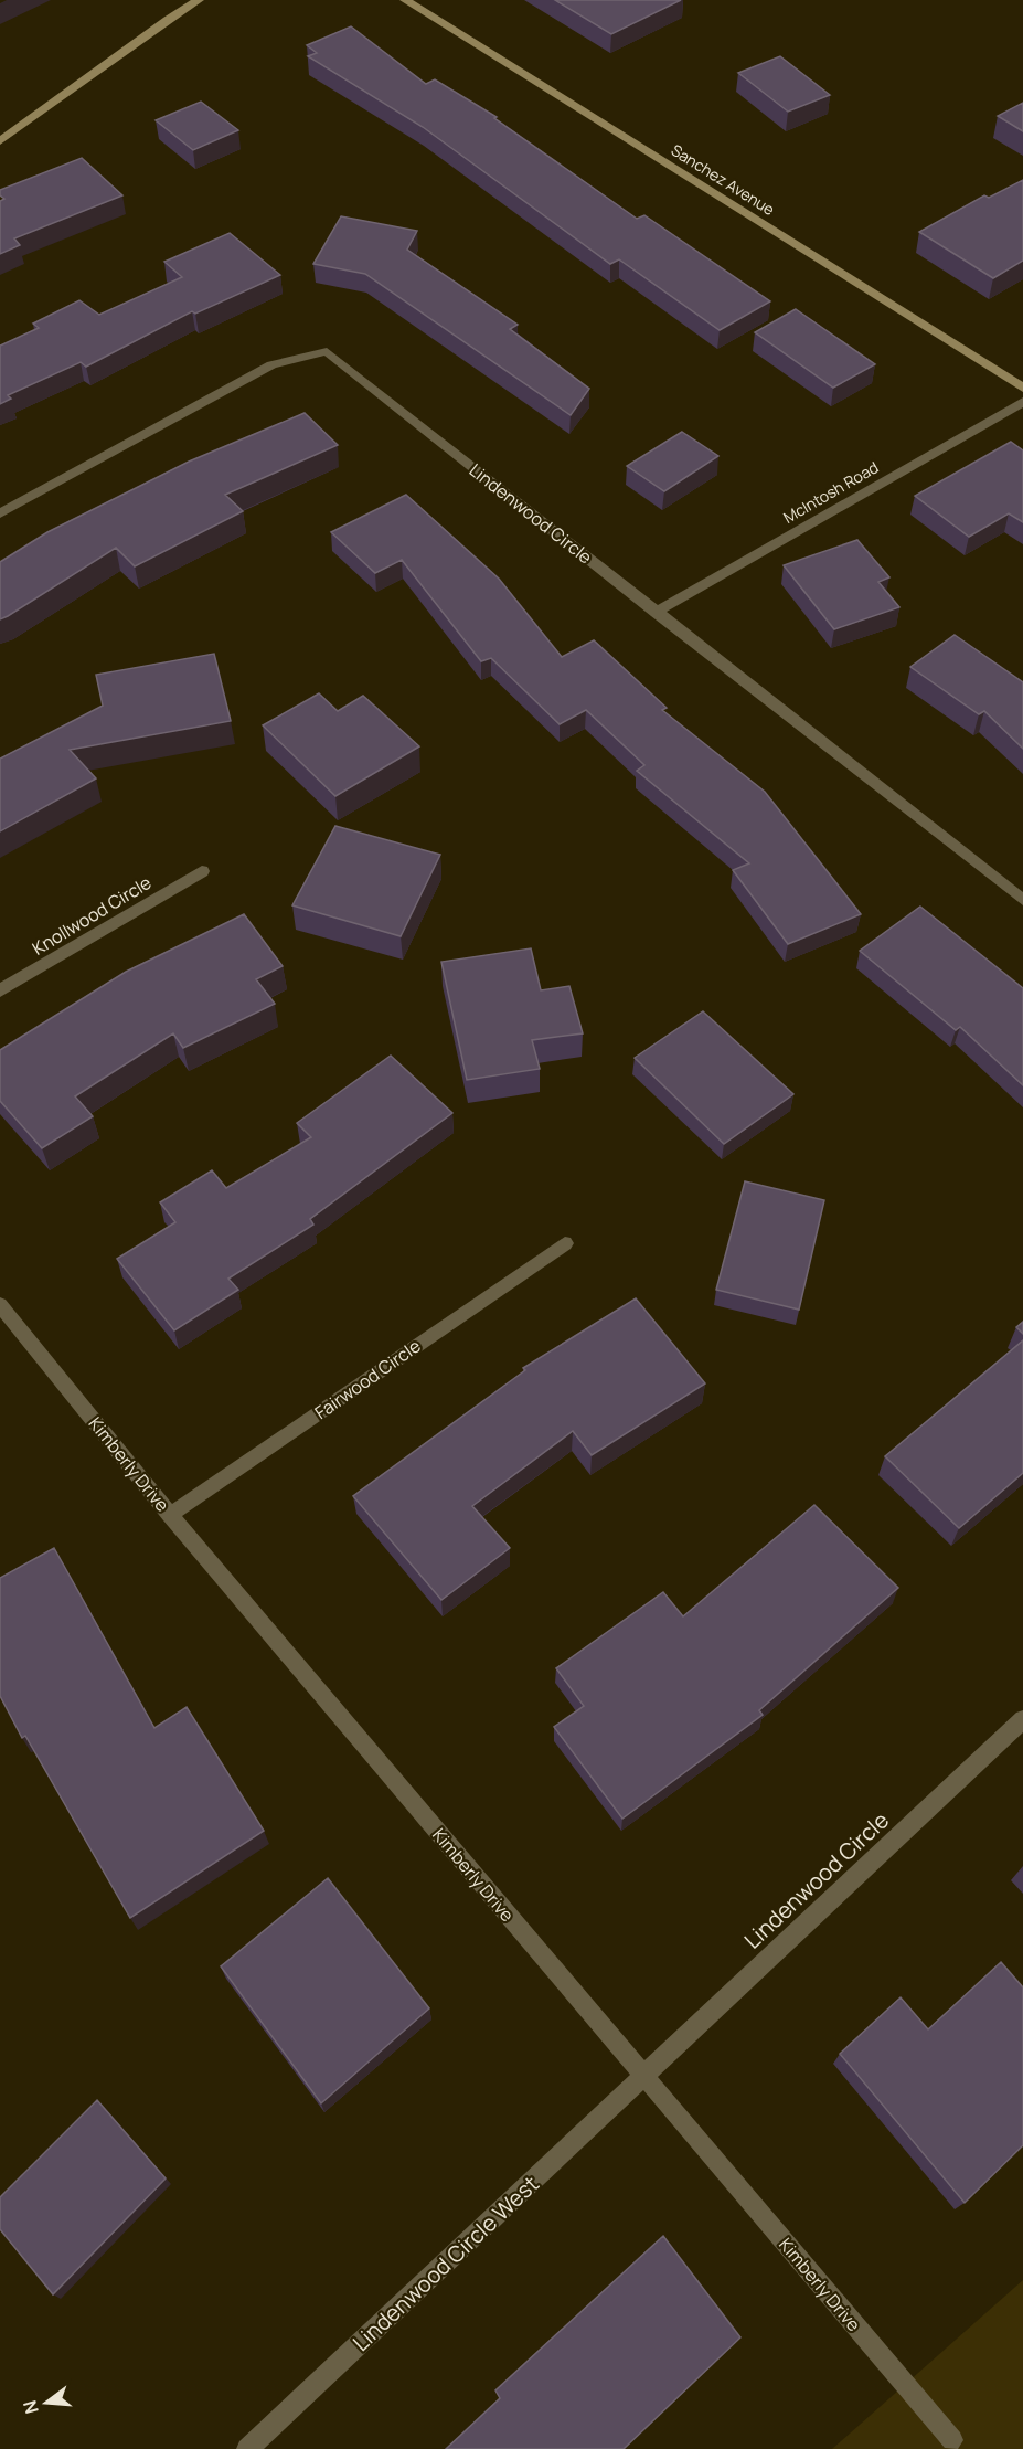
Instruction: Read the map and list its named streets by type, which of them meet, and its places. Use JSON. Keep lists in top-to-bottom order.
{
  "streets": {
    "street": [
      "Sanchez Avenue",
      "McIntosh Road",
      "Lindenwood Circle",
      "Knollwood Circle",
      "Fairwood Circle",
      "Kimberly Drive",
      "Lindenwood Circle West"
    ]
  },
  "crossings": [
    ["McIntosh Road", "Lindenwood Circle"],
    ["Lindenwood Circle", "Kimberly Drive"],
    ["Lindenwood Circle", "Lindenwood Circle West"],
    ["Fairwood Circle", "Kimberly Drive"],
    ["Kimberly Drive", "Lindenwood Circle West"]
  ],
  "north": "left"
}
